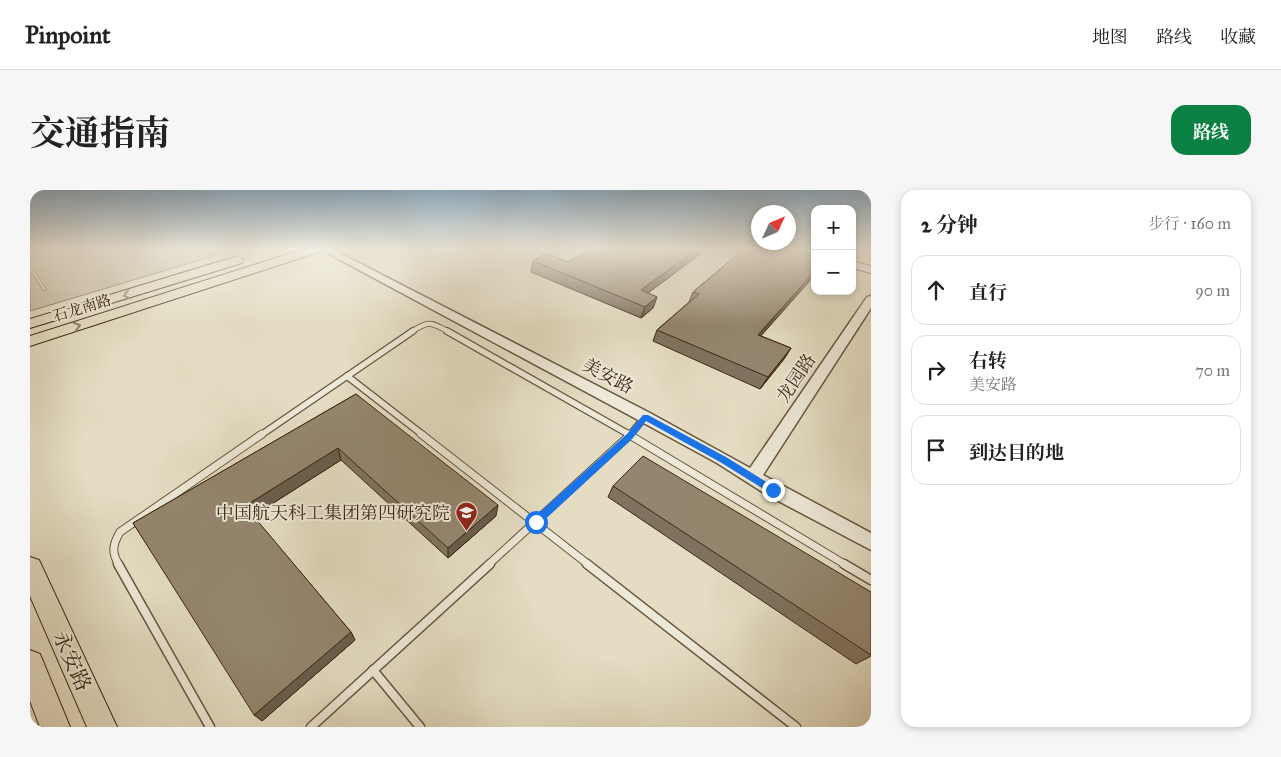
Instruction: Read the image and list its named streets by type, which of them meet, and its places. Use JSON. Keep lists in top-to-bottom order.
{
  "streets": {
    "main road": ["石龙南路", "永安路"],
    "street": ["美安路", "龙园路"]
  },
  "crossings": [
    ["美安路", "龙园路"]
  ],
  "places": {
    "school or university": ["中国航天科工集团第四研究院"]
  },
  "north": "top right",
  "page": {
    "header": "Pinpoint",
    "nav": ["地图", "路线", "收藏"],
    "title": "交通指南",
    "buttons": "路线",
    "heading": ["2 分钟", "步行 · 160 m"],
    "map_buttons": ["+", "−"],
    "list": [
      ["直行", "90 m"],
      ["右转", "美安路", "70 m"],
      "到达目的地"
    ]
  }
}
